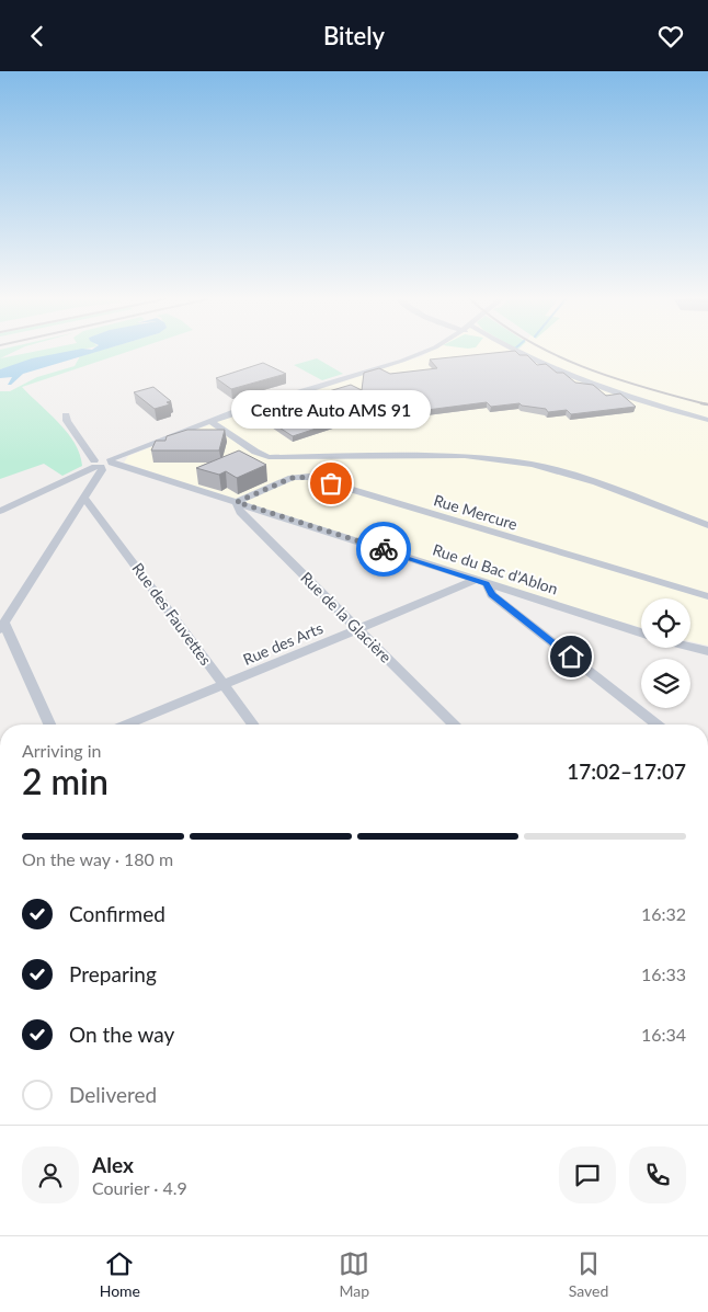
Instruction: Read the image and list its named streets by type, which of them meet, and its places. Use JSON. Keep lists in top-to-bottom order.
{
  "streets": {
    "street": [
      "Rue Mercure",
      "Rue du Bac d'Ablon",
      "Rue des Fauvettes",
      "Rue de la Glacière",
      "Rue des Arts"
    ]
  },
  "crossings": [
    ["Rue Mercure", "Rue du Bac d'Ablon"],
    ["Rue Mercure", "Rue de la Glacière"],
    ["Rue du Bac d'Ablon", "Rue de la Glacière"],
    ["Rue du Bac d'Ablon", "Rue des Arts"],
    ["Rue des Fauvettes", "Rue des Arts"],
    ["Rue de la Glacière", "Rue des Arts"]
  ],
  "places": ["Centre Auto AMS 91"],
  "page": {
    "header": "Bitely",
    "bubble": "Centre Auto AMS 91",
    "heading": ["2 min", "Arriving in", "17:02–17:07"],
    "panel": ["Alex", "Courier · 4.9"],
    "bar": "On the way · 180 m",
    "list": [
      ["Confirmed", "16:32"],
      ["Preparing", "16:33"],
      ["On the way", "16:34"],
      "Delivered"
    ],
    "tabs": ["Home", "Map", "Saved"]
  }
}
